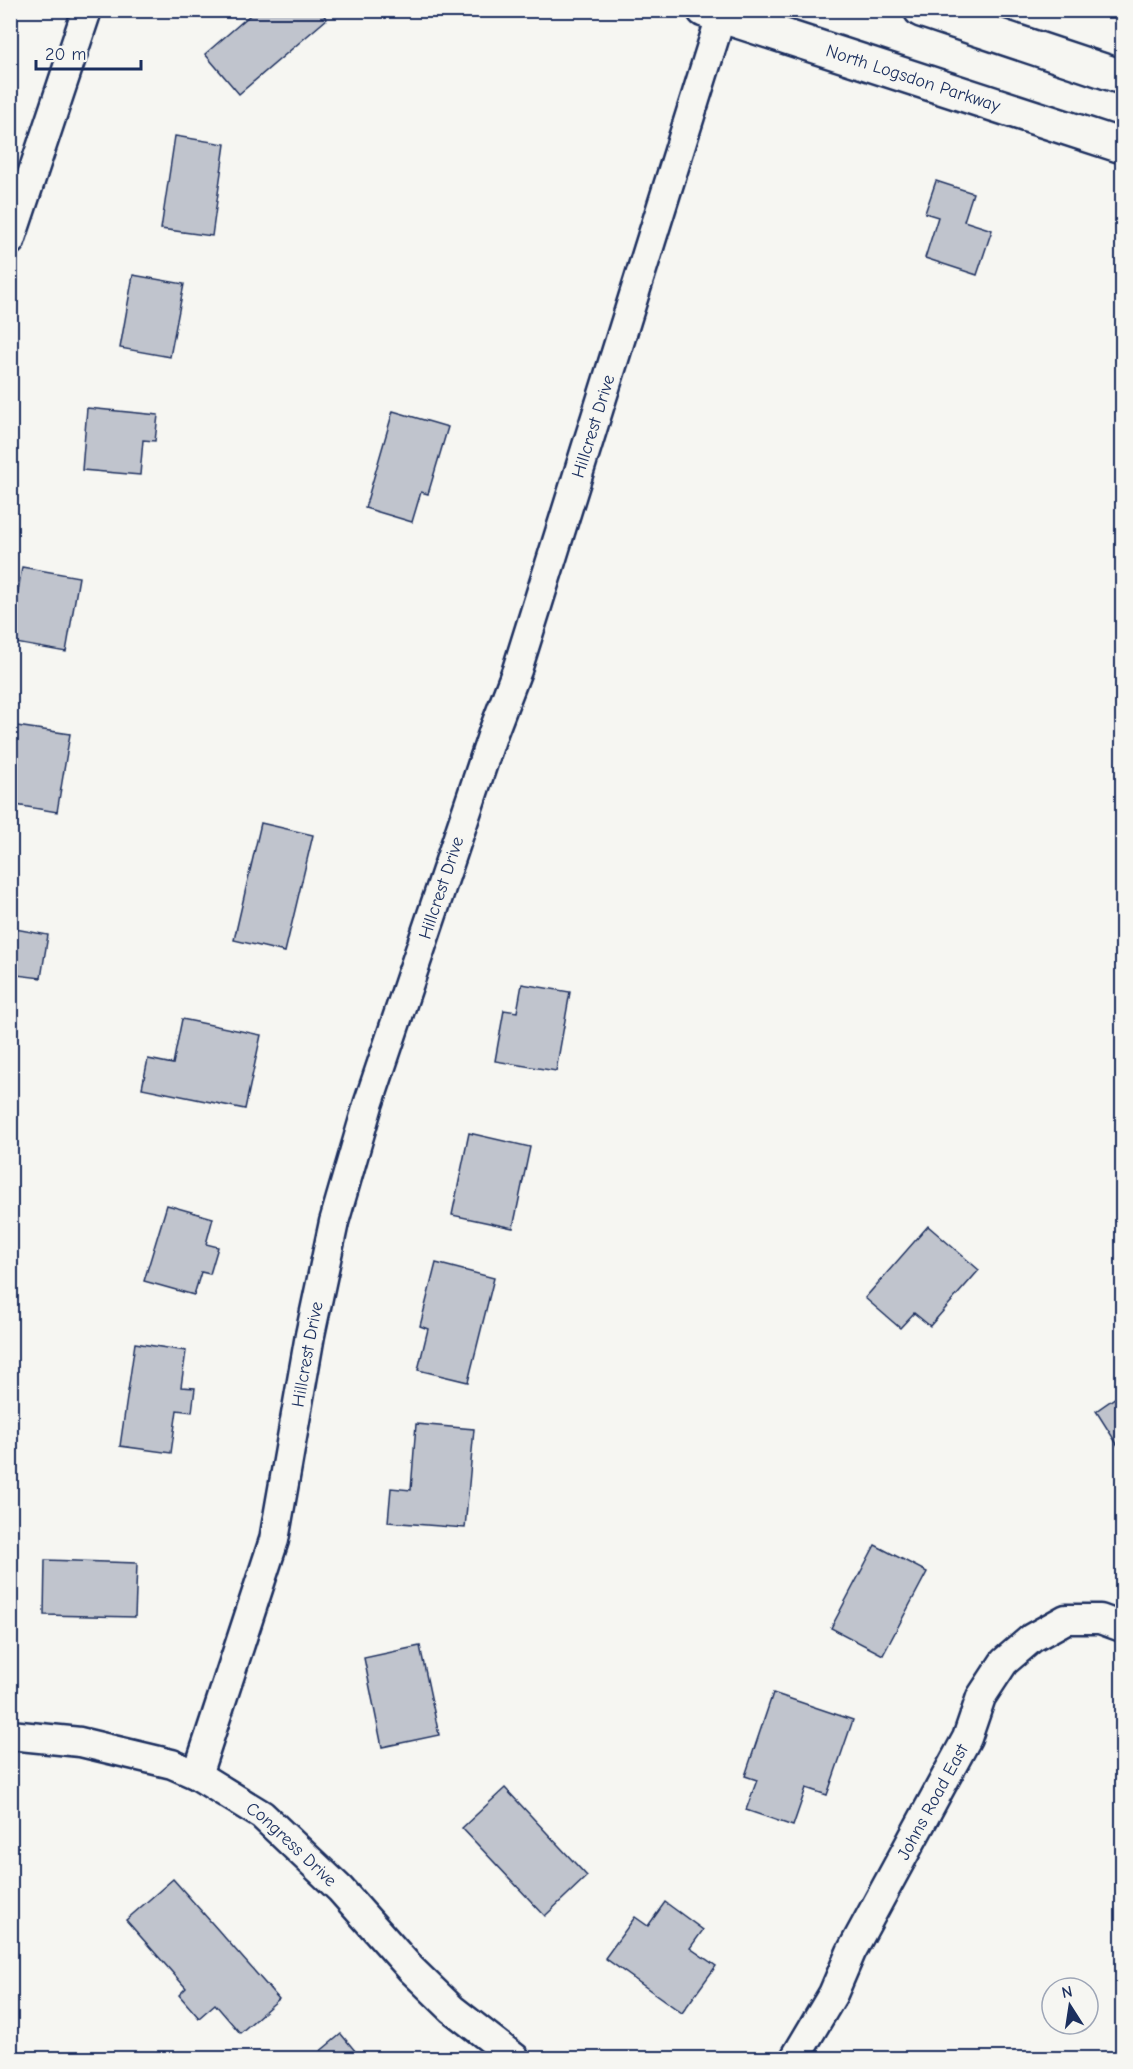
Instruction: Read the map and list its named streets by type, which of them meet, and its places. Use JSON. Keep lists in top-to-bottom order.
{
  "streets": {
    "main road": ["North Logsdon Parkway"],
    "street": ["Hillcrest Drive", "Johns Road East", "Congress Drive"]
  },
  "crossings": [
    ["North Logsdon Parkway", "Hillcrest Drive"],
    ["Hillcrest Drive", "Congress Drive"]
  ],
  "scale_bar": "20 m",
  "north": "top"
}
